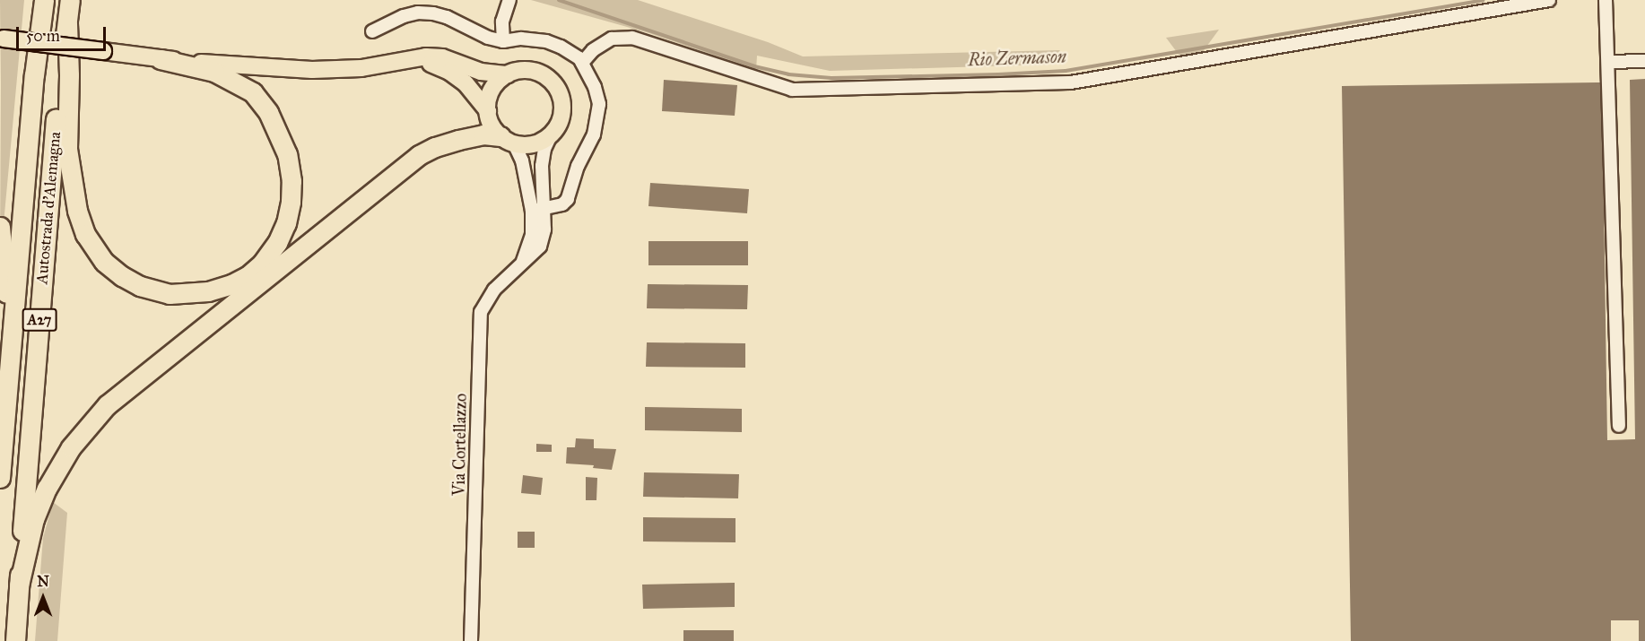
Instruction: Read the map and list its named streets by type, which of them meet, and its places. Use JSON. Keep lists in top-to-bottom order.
{
  "streets": {
    "highway": ["Autostrada d'Alemagna", "A27"],
    "street": ["Via Cortellazzo"]
  },
  "water": ["Rio Zermason"],
  "scale_bar": "50 m",
  "north": "top"
}
